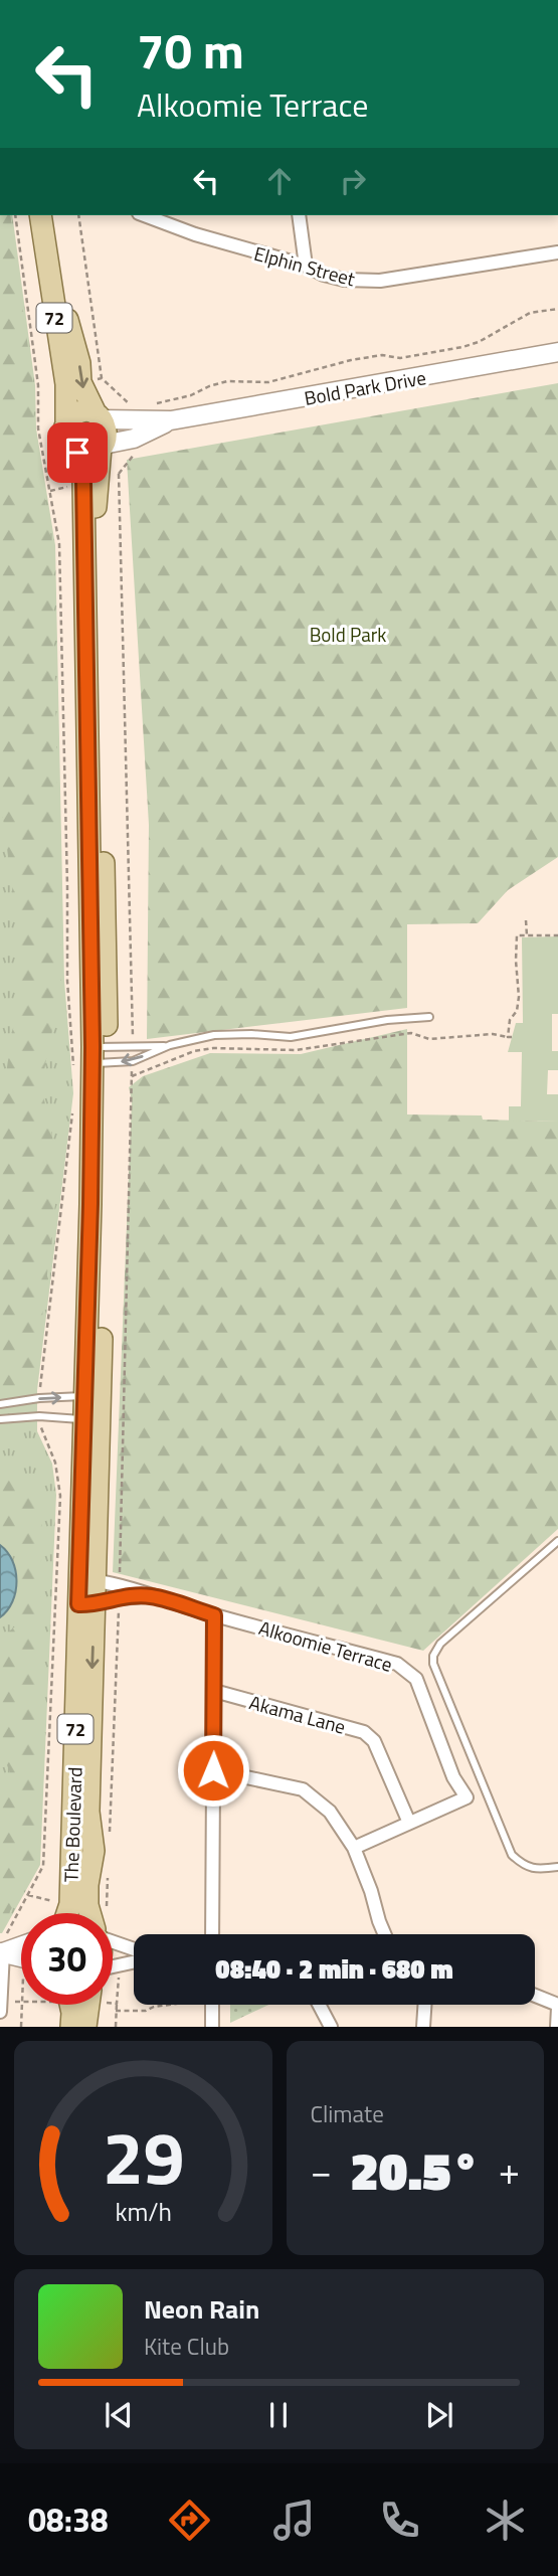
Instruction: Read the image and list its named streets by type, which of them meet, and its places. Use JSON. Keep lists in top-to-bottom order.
{
  "streets": {
    "main road": ["72", "The Boulevard"],
    "street": [
      "Elphin Street",
      "Bold Park Drive",
      "Alkoomie Terrace",
      "Akama Lane"
    ]
  },
  "crossings": [
    ["Bold Park Drive", "The Boulevard"],
    ["Alkoomie Terrace", "Akama Lane"],
    ["Alkoomie Terrace", "The Boulevard"]
  ],
  "parks": ["Bold Park"],
  "page": {
    "turn": ["70 m", "Alkoomie Terrace"],
    "limit": "30",
    "trip": "08:40 · 2 min · 680 m",
    "tile": "Climate",
    "heat": ["−", "20.5°", "+"],
    "song": ["Neon Rain", "Kite Club"],
    "tabs": "08:38",
    "gauge": ["29", "km/h"]
  }
}
